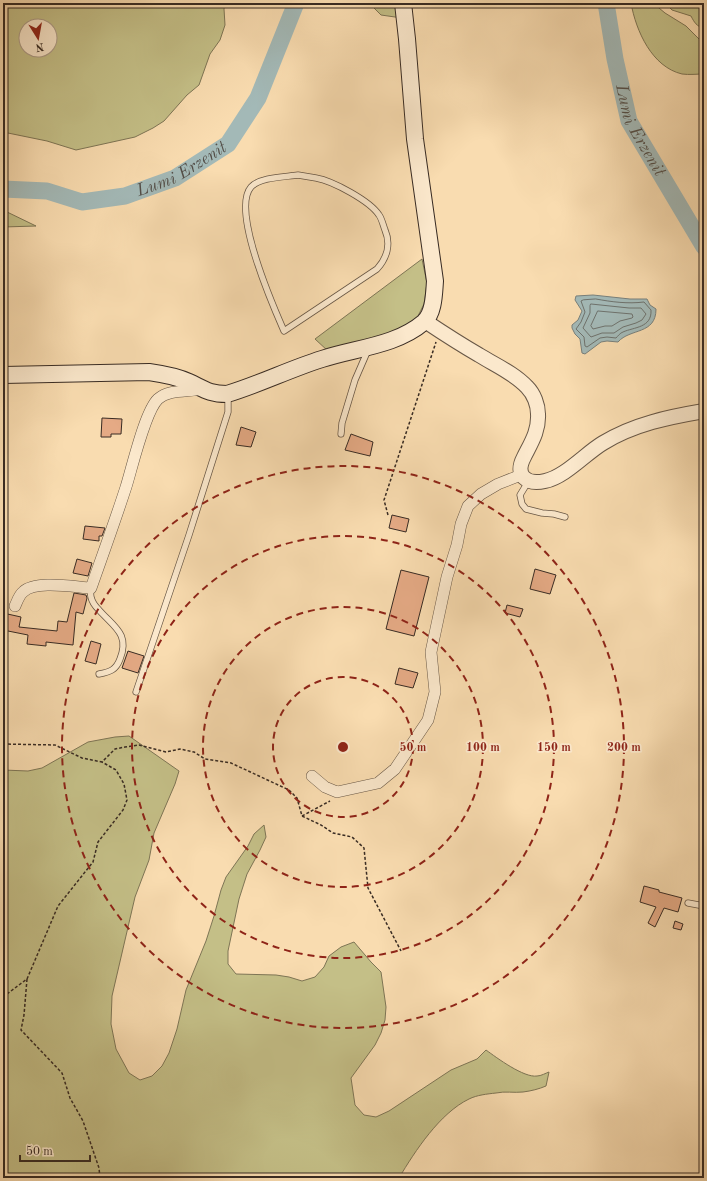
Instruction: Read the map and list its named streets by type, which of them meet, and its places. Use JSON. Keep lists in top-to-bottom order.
{
  "water": ["Lumi Erzenit"],
  "scale_bar": "50 m",
  "north": "bottom",
  "rings": [
    "50 m",
    "100 m",
    "150 m",
    "200 m"
  ]
}
